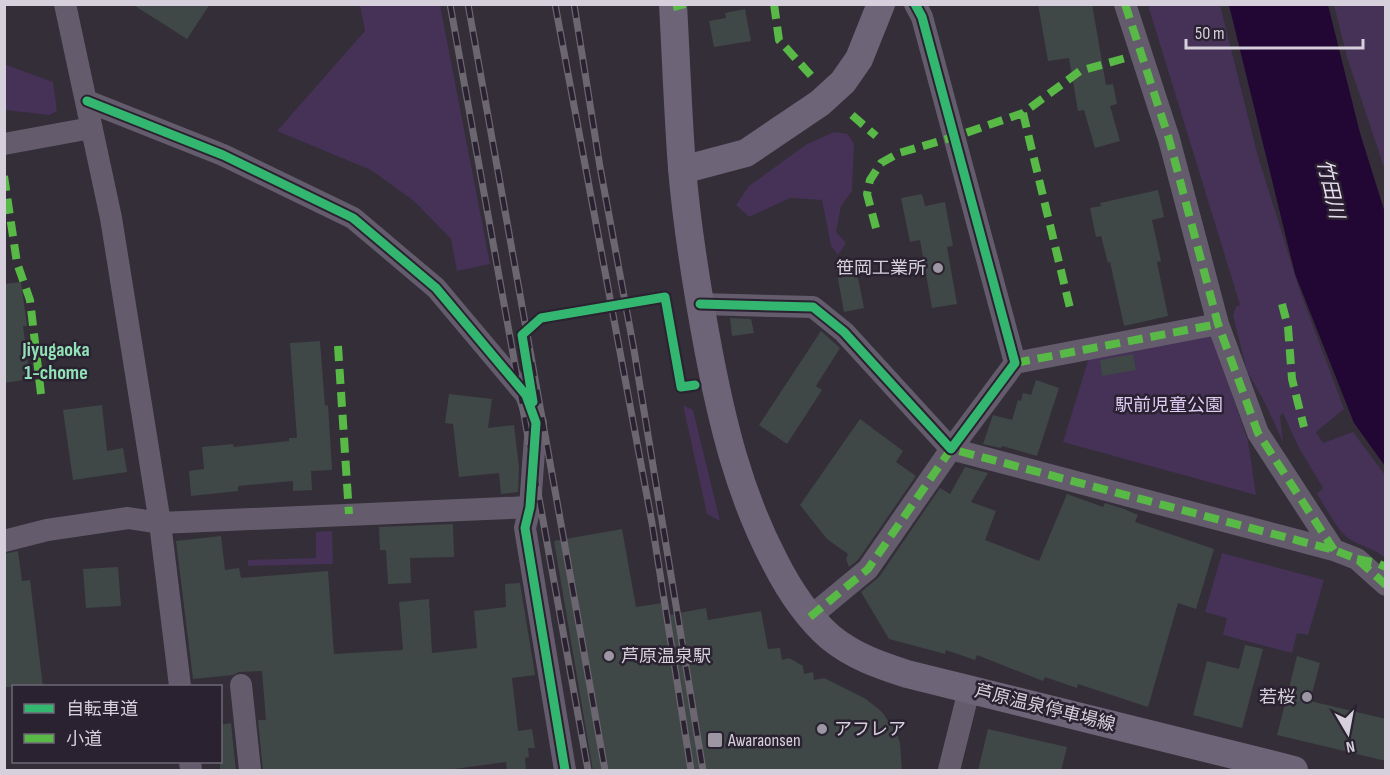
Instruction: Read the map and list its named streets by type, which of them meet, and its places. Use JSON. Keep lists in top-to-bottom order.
{
  "streets": {
    "main road": ["芦原温泉停車場線"]
  },
  "districts": ["Jiyugaoka 1-chome"],
  "water": ["竹田川"],
  "parks": ["駅前児童公園"],
  "places": {
    "other": [
      "笹岡工業所",
      "芦原温泉駅",
      "若桜",
      "アフレア"
    ],
    "transit": ["Awaraonsen"]
  },
  "legend": ["自転車道", "小道"],
  "scale_bar": "50 m",
  "north": "bottom"
}
